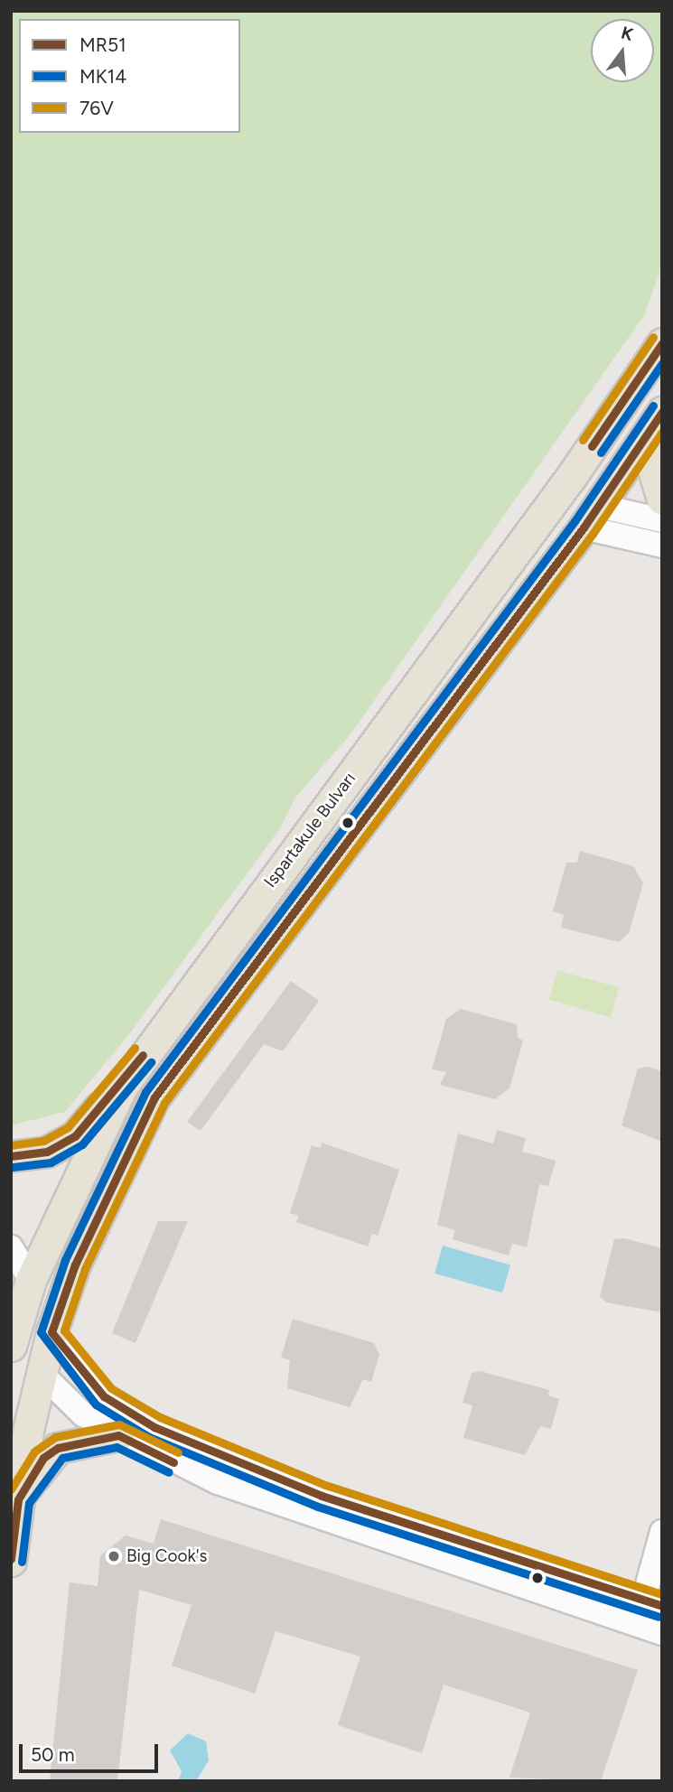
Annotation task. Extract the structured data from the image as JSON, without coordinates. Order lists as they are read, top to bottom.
{
  "streets": {
    "main road": ["Ispartakule Bulvarı"]
  },
  "places": ["Big Cook's"],
  "lines": ["transit line 76V", "transit line MR51", "transit line MK14"],
  "legend": ["MR51", "MK14", "76V"],
  "scale_bar": "50 m",
  "north": "top"
}
